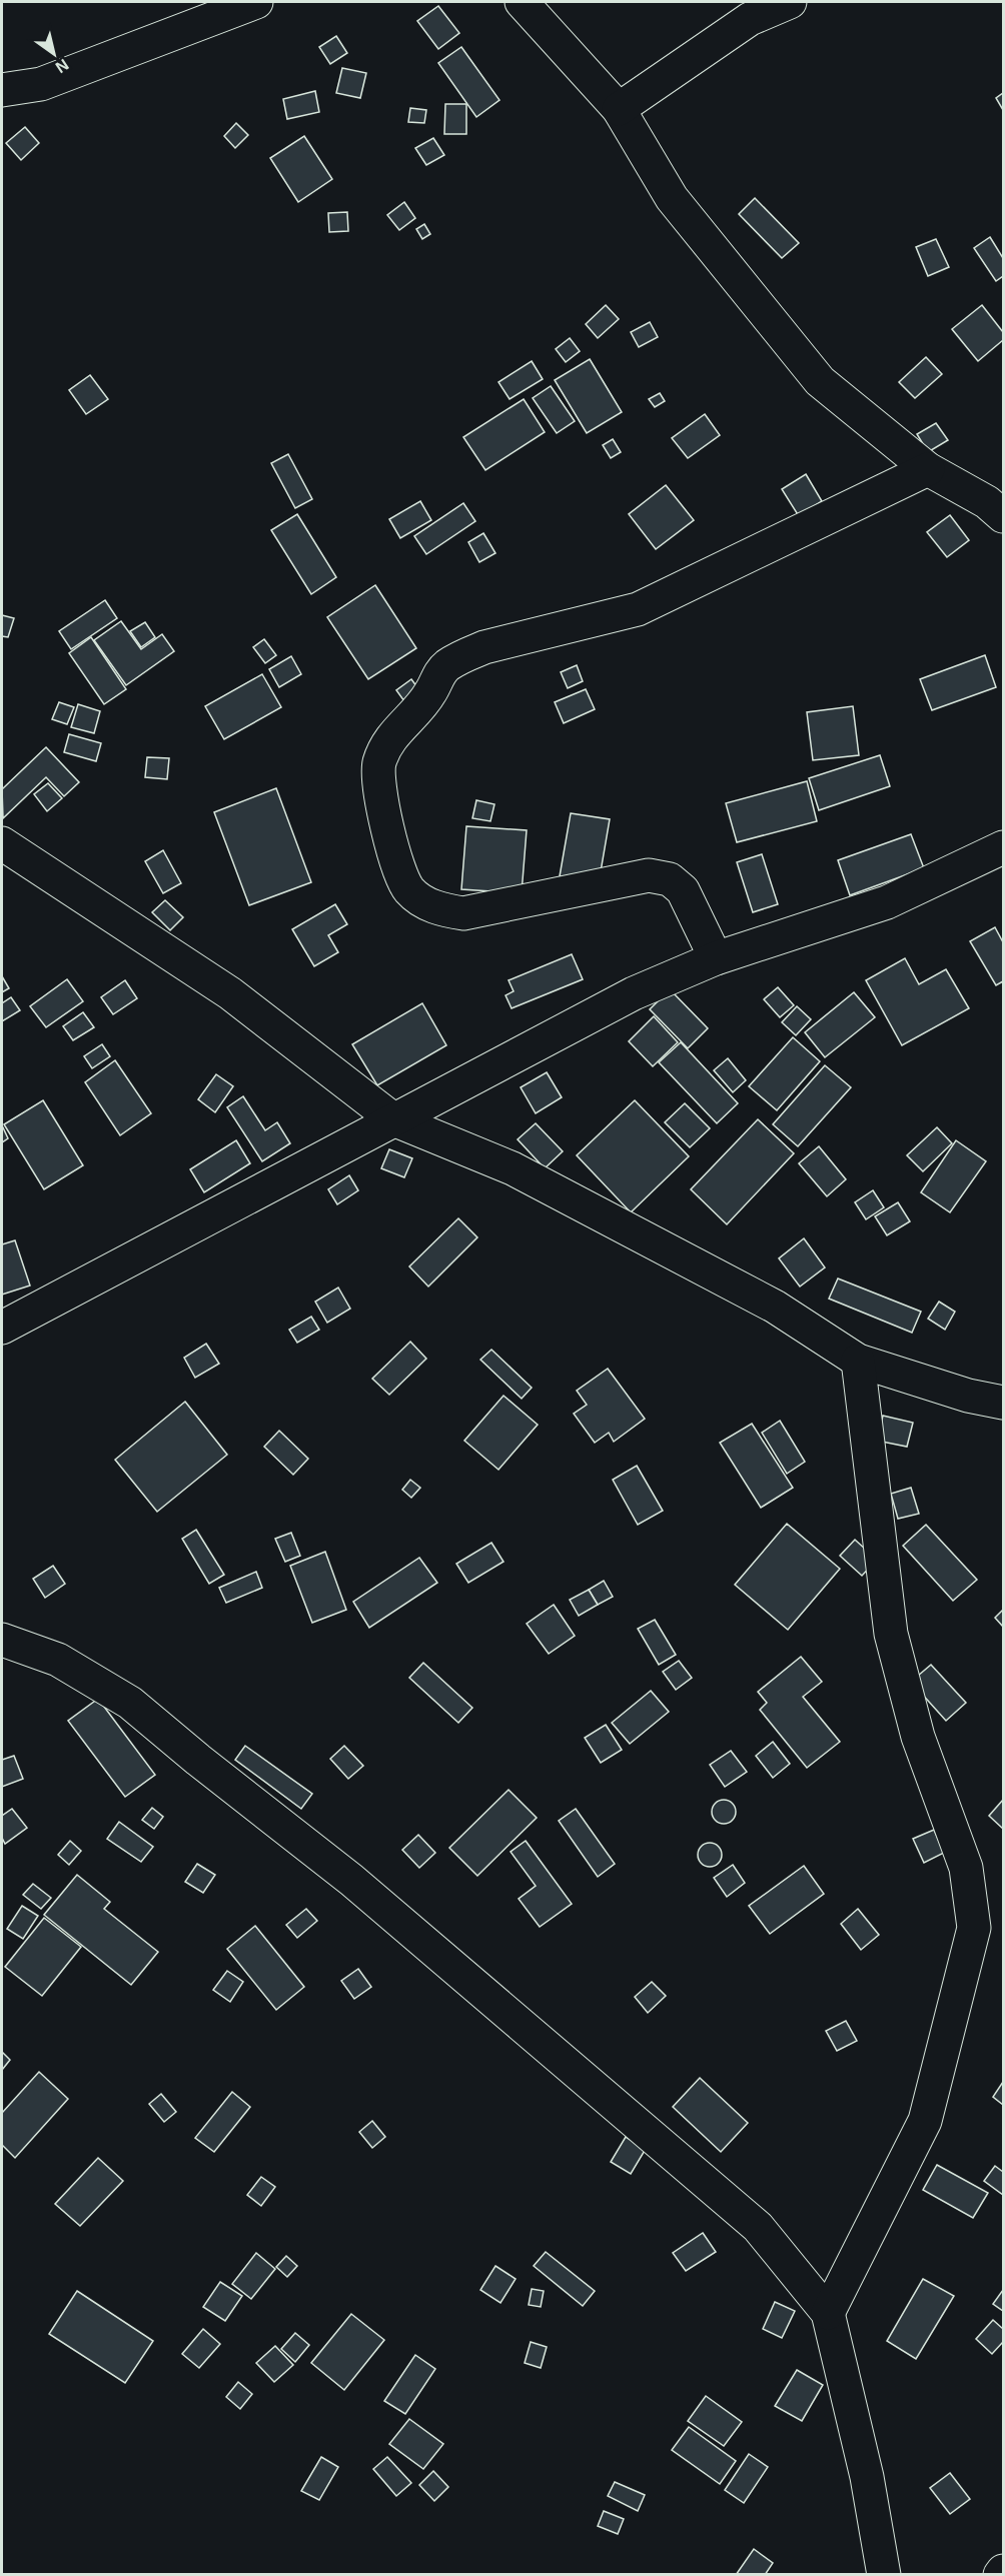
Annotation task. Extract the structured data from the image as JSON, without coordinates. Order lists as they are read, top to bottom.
{
  "north": "bottom right"
}
